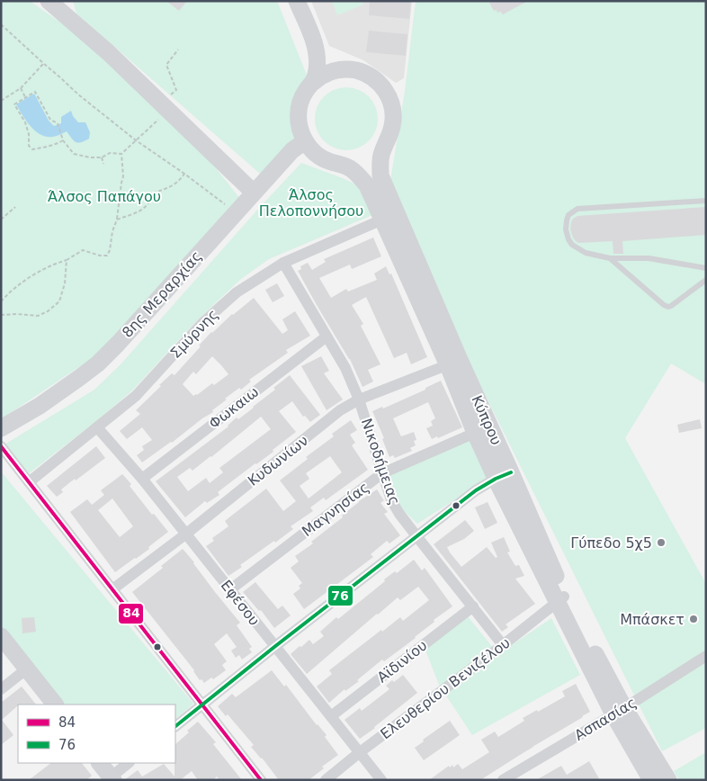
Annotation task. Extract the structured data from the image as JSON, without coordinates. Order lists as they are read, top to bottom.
{
  "streets": {
    "street": [
      "8ης Μεραρχίας",
      "Σμύρνης",
      "Φωκαιω",
      "Κύπρου",
      "Κυδωνίων",
      "Νικοδήμειας",
      "Μαγνησίας",
      "Εφέσου",
      "Αϊδινίου",
      "Ελευθερίου Βενιζέλου",
      "Ασπασίας"
    ]
  },
  "crossings": [
    ["8ης Μεραρχίας", "Κύπρου"],
    ["Σμύρνης", "Κύπρου"],
    ["Σμύρνης", "Νικοδήμειας"],
    ["Σμύρνης", "Εφέσου"],
    ["Φωκαιω", "Νικοδήμειας"],
    ["Φωκαιω", "Εφέσου"],
    ["Κύπρου", "Κυδωνίων"],
    ["Κύπρου", "Μαγνησίας"],
    ["Κύπρου", "Ελευθερίου Βενιζέλου"],
    ["Κύπρου", "Ασπασίας"],
    ["Κυδωνίων", "Νικοδήμειας"],
    ["Κυδωνίων", "Εφέσου"],
    ["Νικοδήμειας", "Μαγνησίας"],
    ["Νικοδήμειας", "Αϊδινίου"],
    ["Νικοδήμειας", "Ελευθερίου Βενιζέλου"],
    ["Μαγνησίας", "Εφέσου"],
    ["Εφέσου", "Αϊδινίου"],
    ["Εφέσου", "Ελευθερίου Βενιζέλου"]
  ],
  "parks": ["Άλσος Πελοποννήσου", "Άλσος Παπάγου"],
  "places": ["Γύπεδο 5χ5", "Μπάσκετ"],
  "lines": ["transit line 84", "transit line 76"],
  "legend": ["84", "76"]
}
